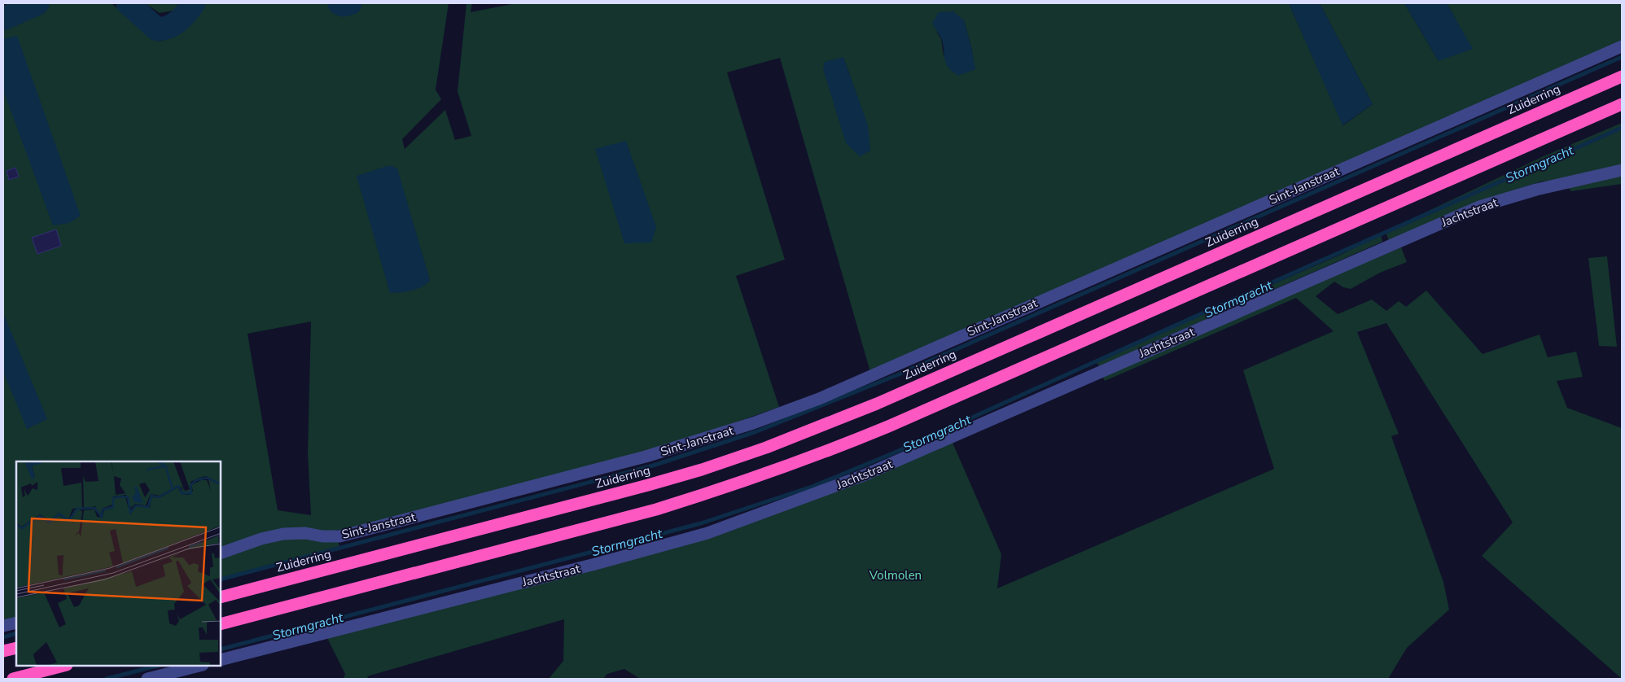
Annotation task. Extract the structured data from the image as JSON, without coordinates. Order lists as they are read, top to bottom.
{
  "streets": {
    "highway": ["Zuiderring"],
    "street": ["Sint-Janstraat", "Jachtstraat"]
  },
  "water": ["Stormgracht"],
  "parks": ["Volmolen"]
}
